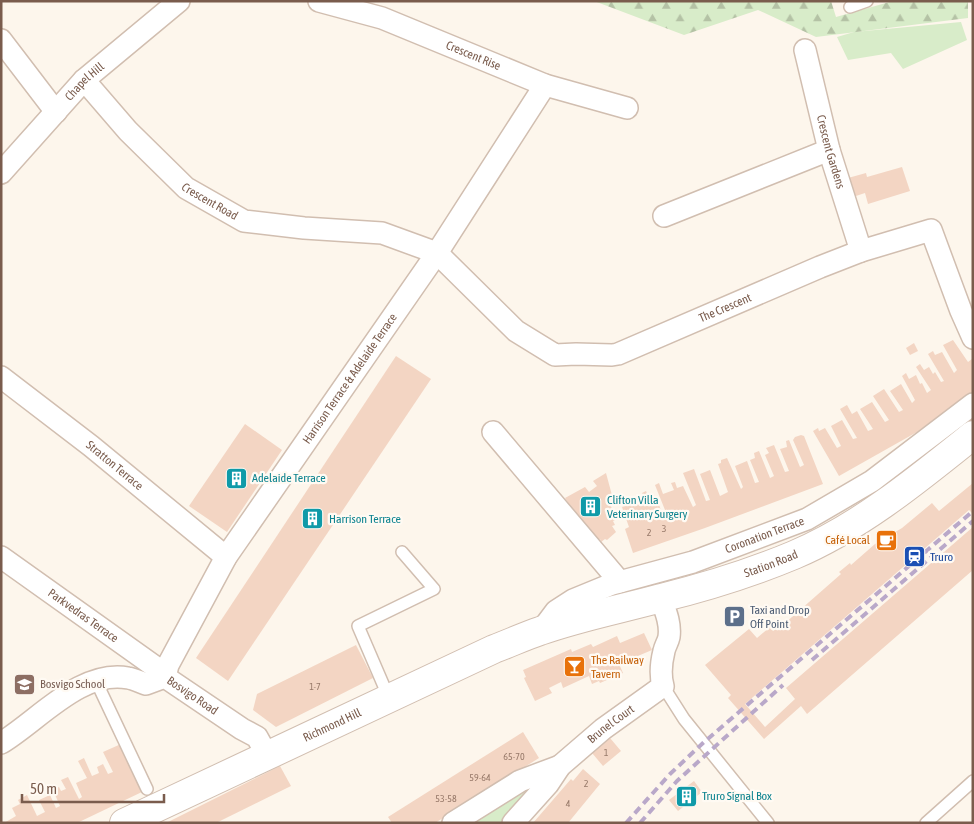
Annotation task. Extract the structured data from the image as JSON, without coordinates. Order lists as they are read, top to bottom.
{
  "streets": {
    "street": [
      "Crescent Rise",
      "Chapel Hill",
      "Crescent Gardens",
      "Crescent Road",
      "The Crescent",
      "Harrison Terrace & Adelaide Terrace",
      "Stratton Terrace",
      "Coronation Terrace",
      "Station Road",
      "Parkvedras Terrace",
      "Bosvigo Road",
      "Richmond Hill",
      "Brunel Court"
    ]
  },
  "crossings": [
    ["Crescent Rise", "Harrison Terrace & Adelaide Terrace"],
    ["Chapel Hill", "Crescent Road"],
    ["Crescent Gardens", "The Crescent"],
    ["Crescent Road", "The Crescent"],
    ["Crescent Road", "Harrison Terrace & Adelaide Terrace"],
    ["The Crescent", "Harrison Terrace & Adelaide Terrace"],
    ["Harrison Terrace & Adelaide Terrace", "Stratton Terrace"],
    ["Harrison Terrace & Adelaide Terrace", "Parkvedras Terrace"],
    ["Harrison Terrace & Adelaide Terrace", "Bosvigo Road"],
    ["Coronation Terrace", "Station Road"],
    ["Coronation Terrace", "Richmond Hill"],
    ["Station Road", "Richmond Hill"],
    ["Parkvedras Terrace", "Bosvigo Road"],
    ["Bosvigo Road", "Richmond Hill"]
  ],
  "places": {
    "building": [
      "Adelaide Terrace",
      "Clifton Villa Veterinary Surgery",
      "Harrison Terrace",
      "Truro Signal Box"
    ],
    "cafe": ["Café Local"],
    "station": ["Truro"],
    "parking": ["Taxi and Drop Off Point"],
    "bar": ["The Railway Tavern"],
    "school or university": ["Bosvigo School"]
  },
  "house_numbers": [
    "3",
    "2",
    "1-7",
    "1",
    "65-70",
    "59-64",
    "2",
    "53-58",
    "4"
  ],
  "scale_bar": "50 m"
}
